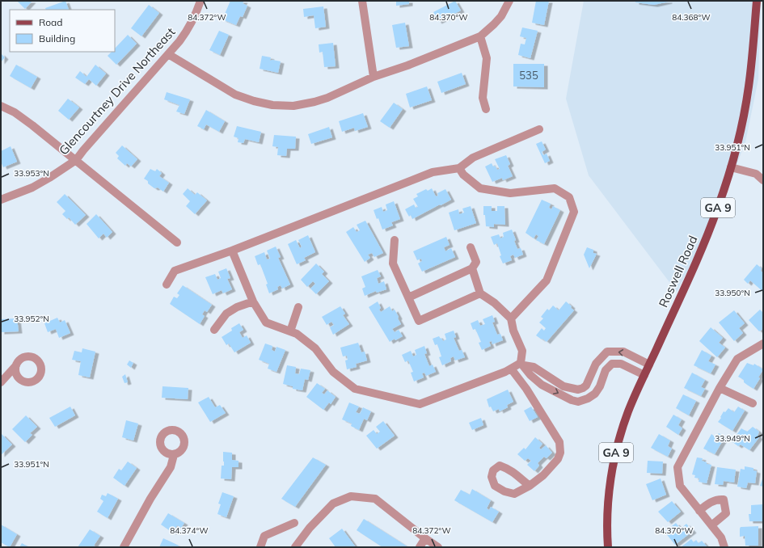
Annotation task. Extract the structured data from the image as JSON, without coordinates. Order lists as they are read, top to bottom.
{
  "streets": {
    "main road": ["GA 9", "Roswell Road"],
    "street": ["Glencourtney Drive Northeast"]
  },
  "house_numbers": ["535"],
  "legend": ["Road", "Building"],
  "coordinates": [
    "84.372°W",
    "84.368°W",
    "84.370°W",
    "33.951°N",
    "33.953°N",
    "33.950°N",
    "33.952°N",
    "33.949°N",
    "84.374°W"
  ]
}
